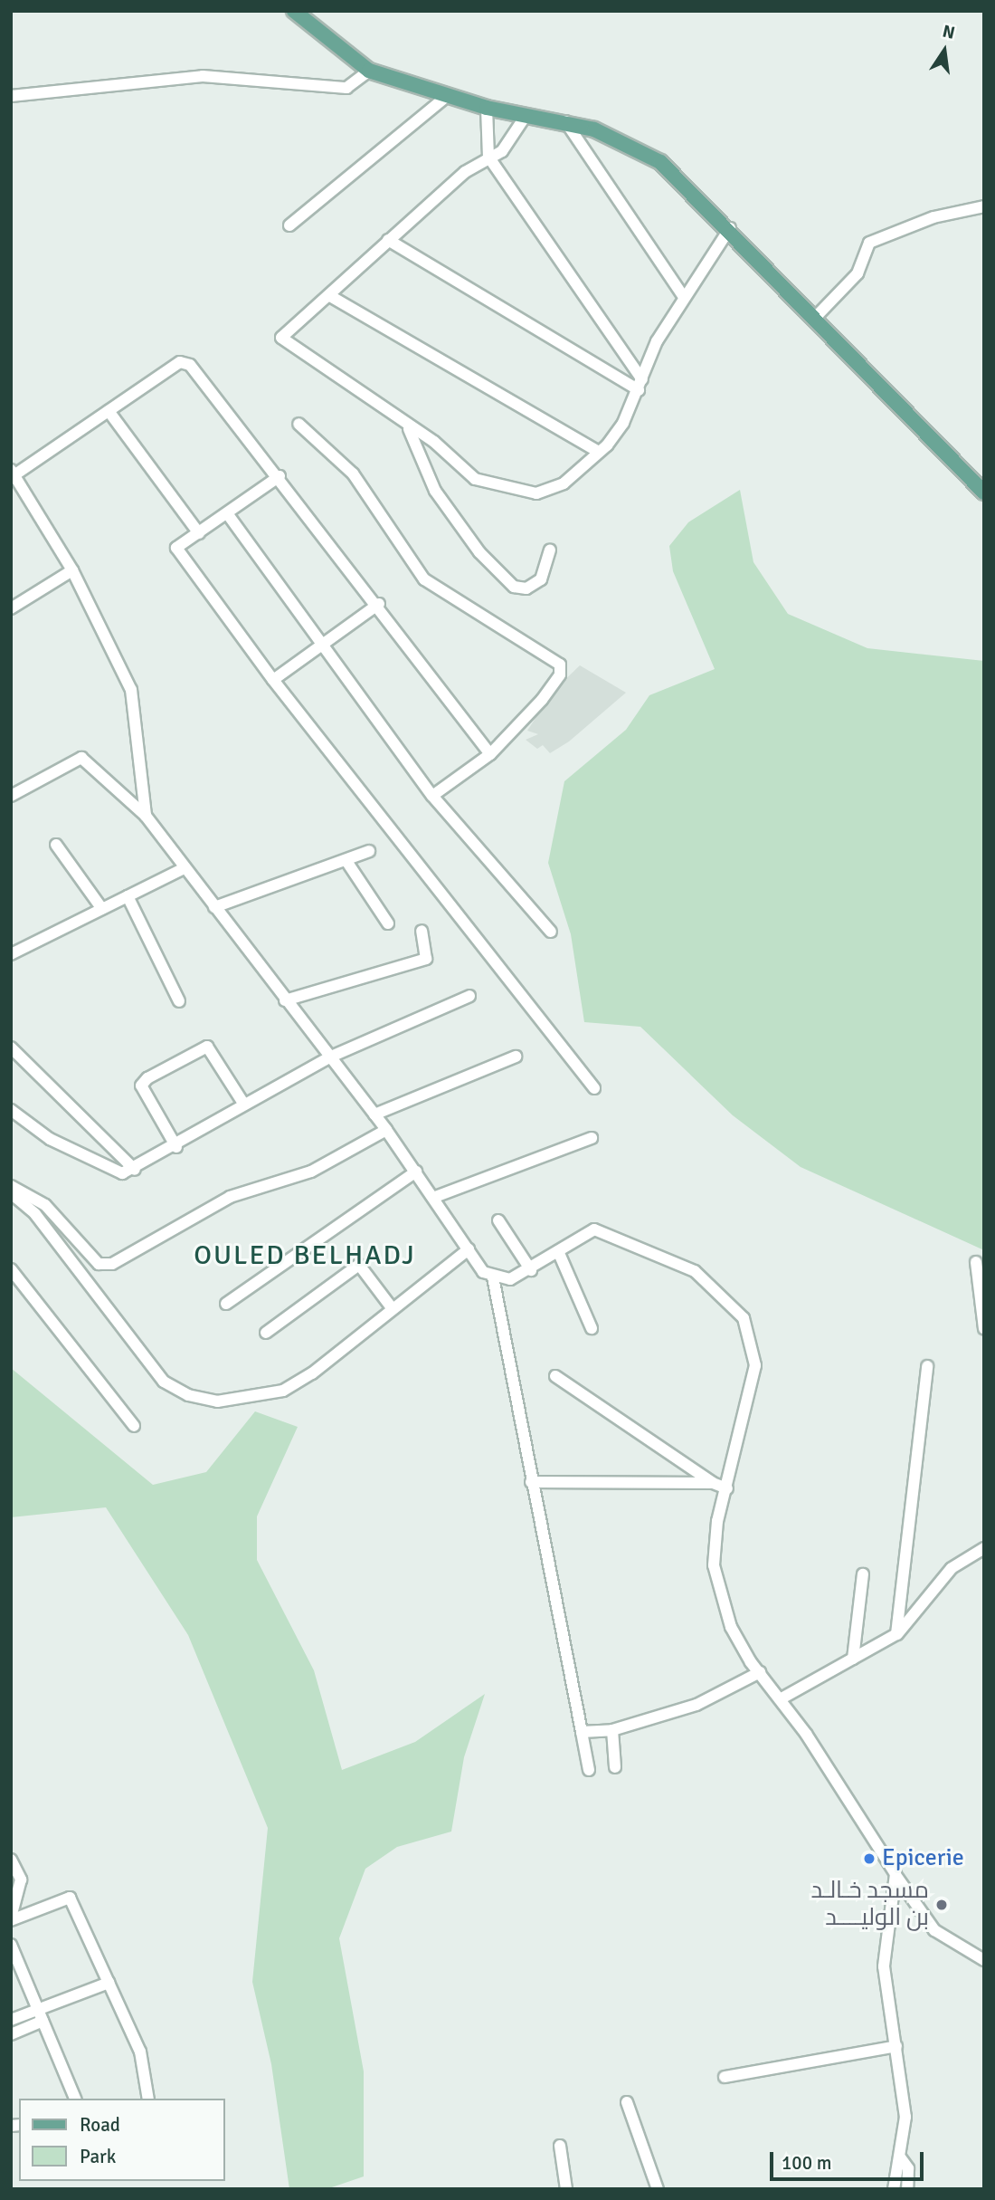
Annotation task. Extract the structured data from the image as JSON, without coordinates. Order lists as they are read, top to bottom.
{
  "districts": ["OULED BELHADJ"],
  "places": ["Epicerie", "مسجد خـالـد بن الوليــــد"],
  "legend": ["Road", "Park"],
  "scale_bar": "100 m",
  "north": "top"
}
